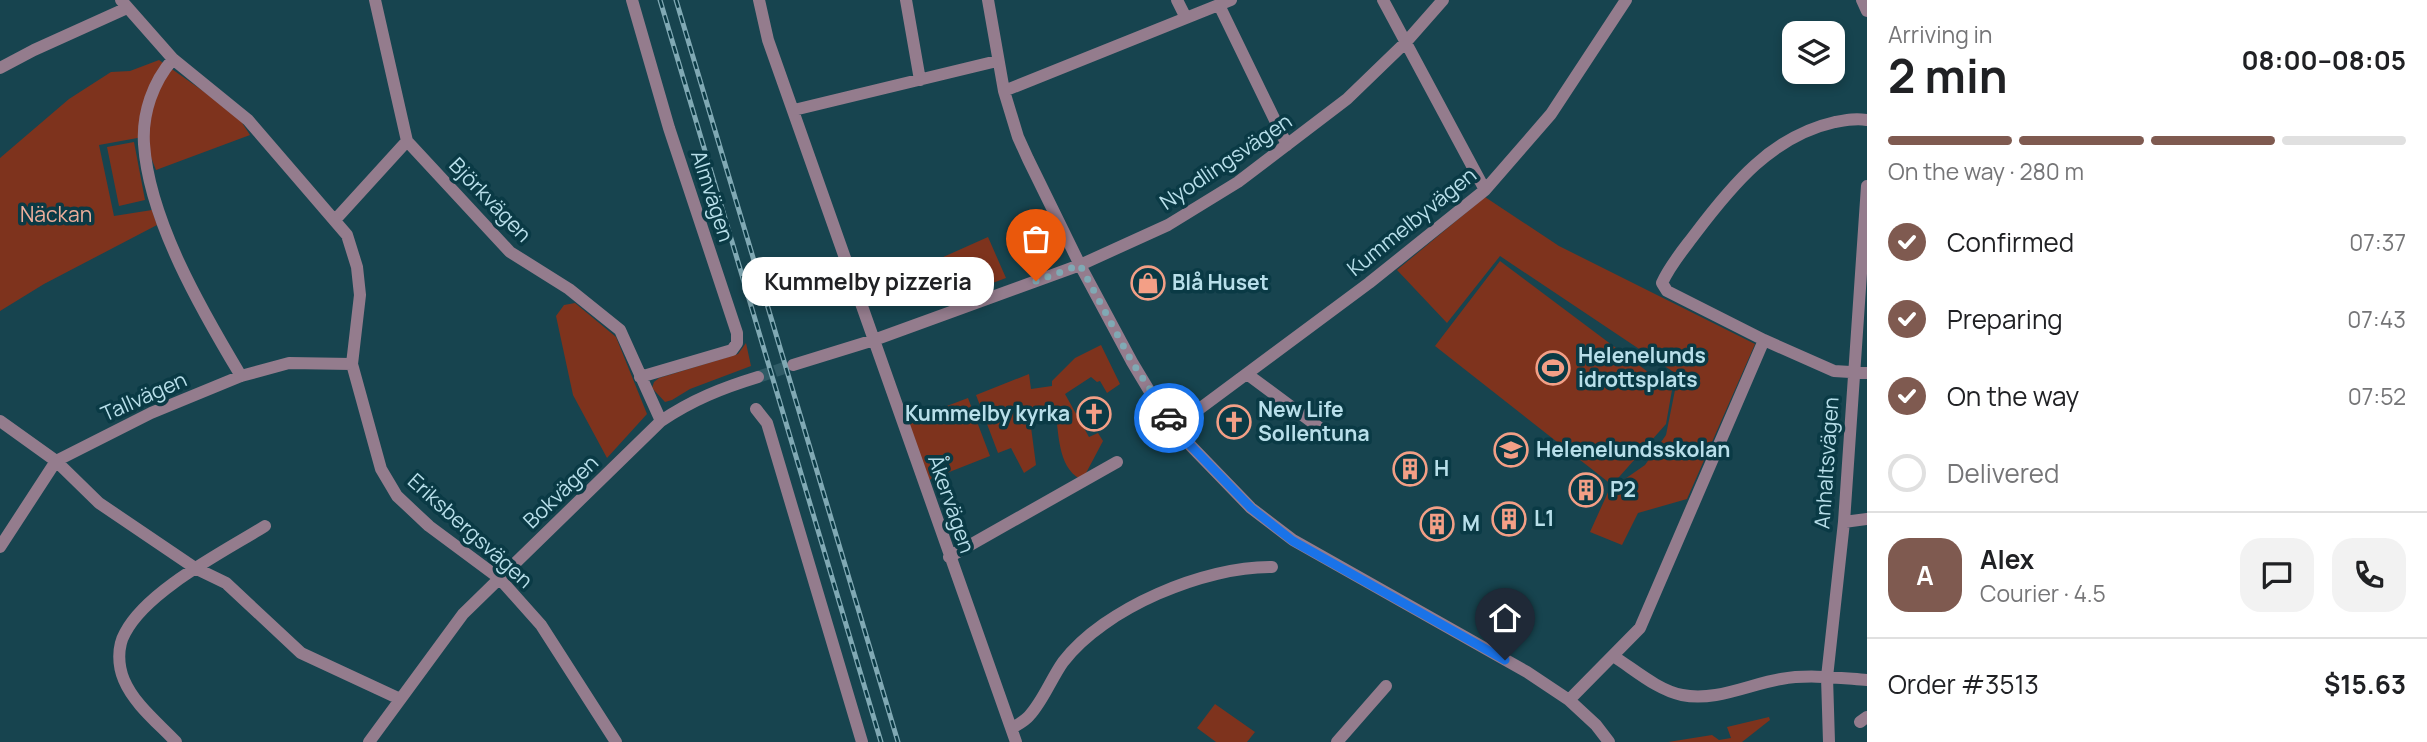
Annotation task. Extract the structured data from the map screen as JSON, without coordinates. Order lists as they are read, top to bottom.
{
  "streets": {
    "street": [
      "Nyodlingsvägen",
      "Almvägen",
      "Björkvägen",
      "Kummelbyvägen",
      "Tallvägen",
      "Anhaltsvägen",
      "Bokvägen",
      "Åkervägen",
      "Eriksbergsvägen"
    ]
  },
  "crossings": [
    ["Nyodlingsvägen", "Åkervägen"],
    ["Almvägen", "Björkvägen"],
    ["Björkvägen", "Bokvägen"],
    ["Tallvägen", "Eriksbergsvägen"],
    ["Bokvägen", "Eriksbergsvägen"]
  ],
  "parks": ["Näckan"],
  "places": {
    "other": ["Kummelby pizzeria"],
    "shop": ["Blå Huset"],
    "sports": ["Helenelunds idrottsplats"],
    "church": ["Kummelby kyrka", "New Life Sollentuna"],
    "school or university": ["Helenelundsskolan"],
    "building": [
      "H",
      "P2",
      "L1",
      "M"
    ]
  },
  "page": {
    "heading": ["2 min", "Arriving in", "08:00–08:05"],
    "panel": [
      "Alex",
      "Courier · 4.5",
      "Order #3513",
      "$15.63"
    ],
    "bar": "On the way · 280 m",
    "list": [
      ["Confirmed", "07:37"],
      ["Preparing", "07:43"],
      ["On the way", "07:52"],
      "Delivered"
    ],
    "bubble": "Kummelby pizzeria",
    "round": "A"
  }
}
